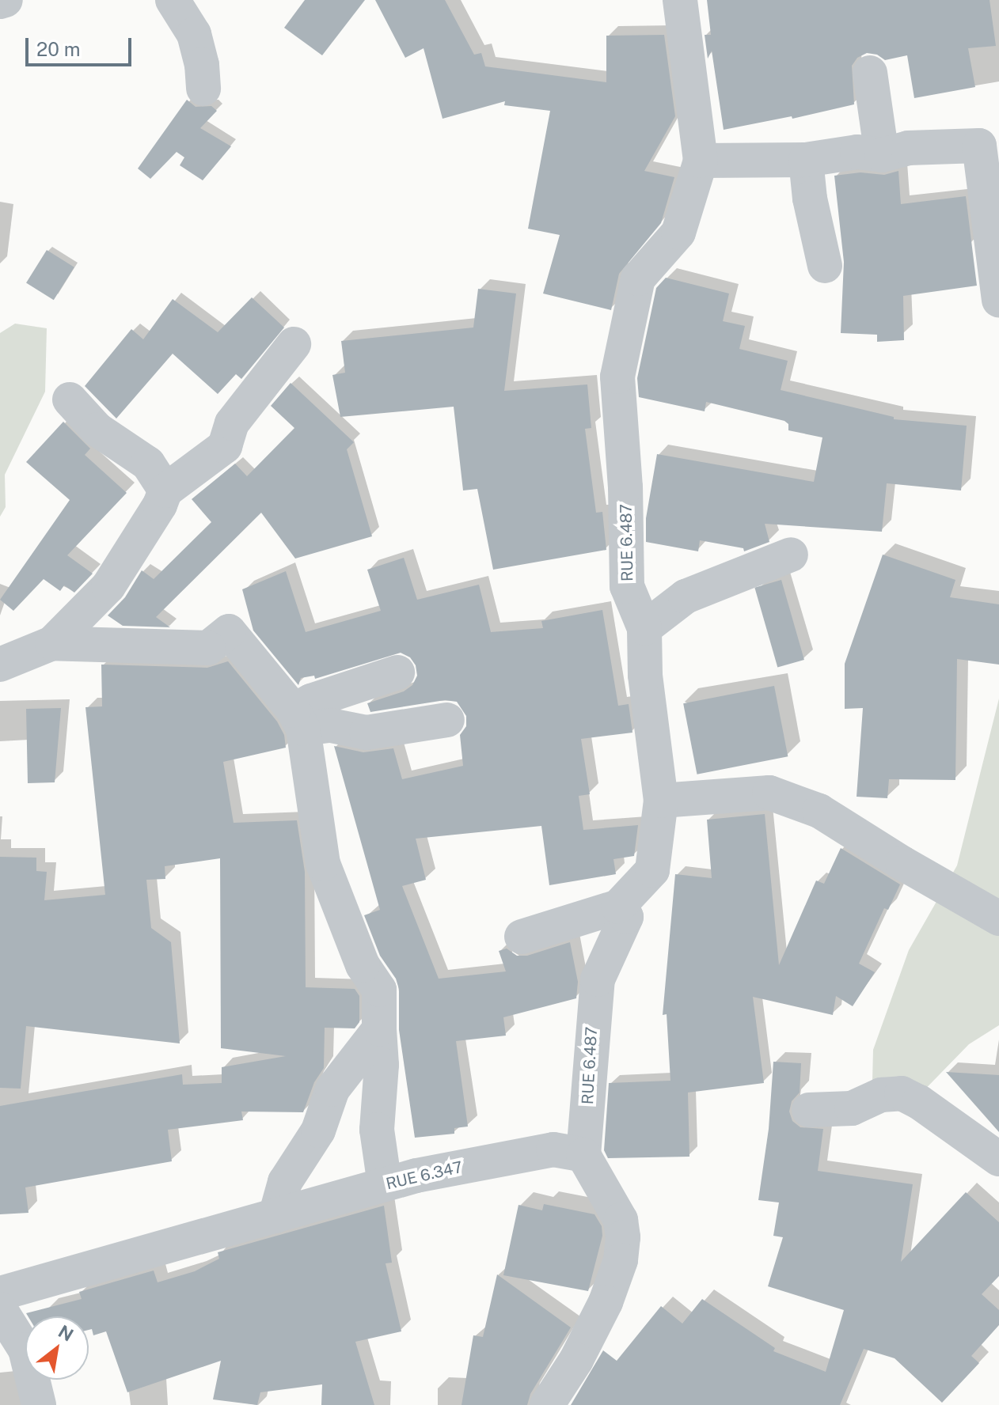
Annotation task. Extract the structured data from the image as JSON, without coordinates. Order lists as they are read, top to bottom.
{
  "streets": {
    "street": ["RUE 6.487", "RUE 6.347"]
  },
  "crossings": [
    ["RUE 6.487", "RUE 6.347"]
  ],
  "scale_bar": "20 m",
  "north": "top right"
}
